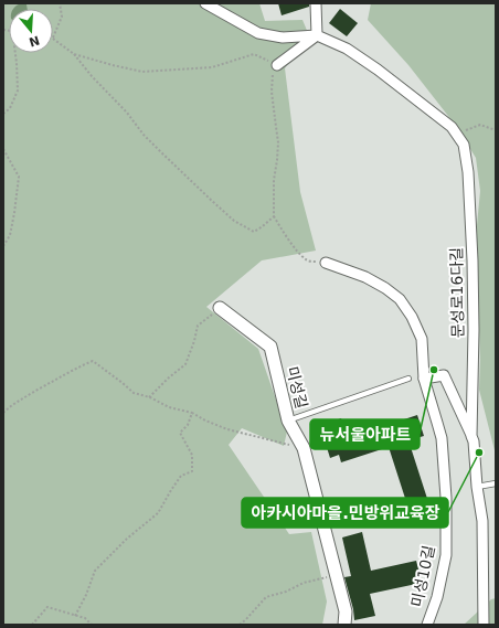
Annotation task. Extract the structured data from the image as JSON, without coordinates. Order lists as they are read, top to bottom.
{
  "streets": {
    "street": ["문성로16다길", "미성길", "미성10길"]
  },
  "places": ["뉴서울아파트", "아카시아마을.민방위교육장"],
  "north": "bottom"
}
